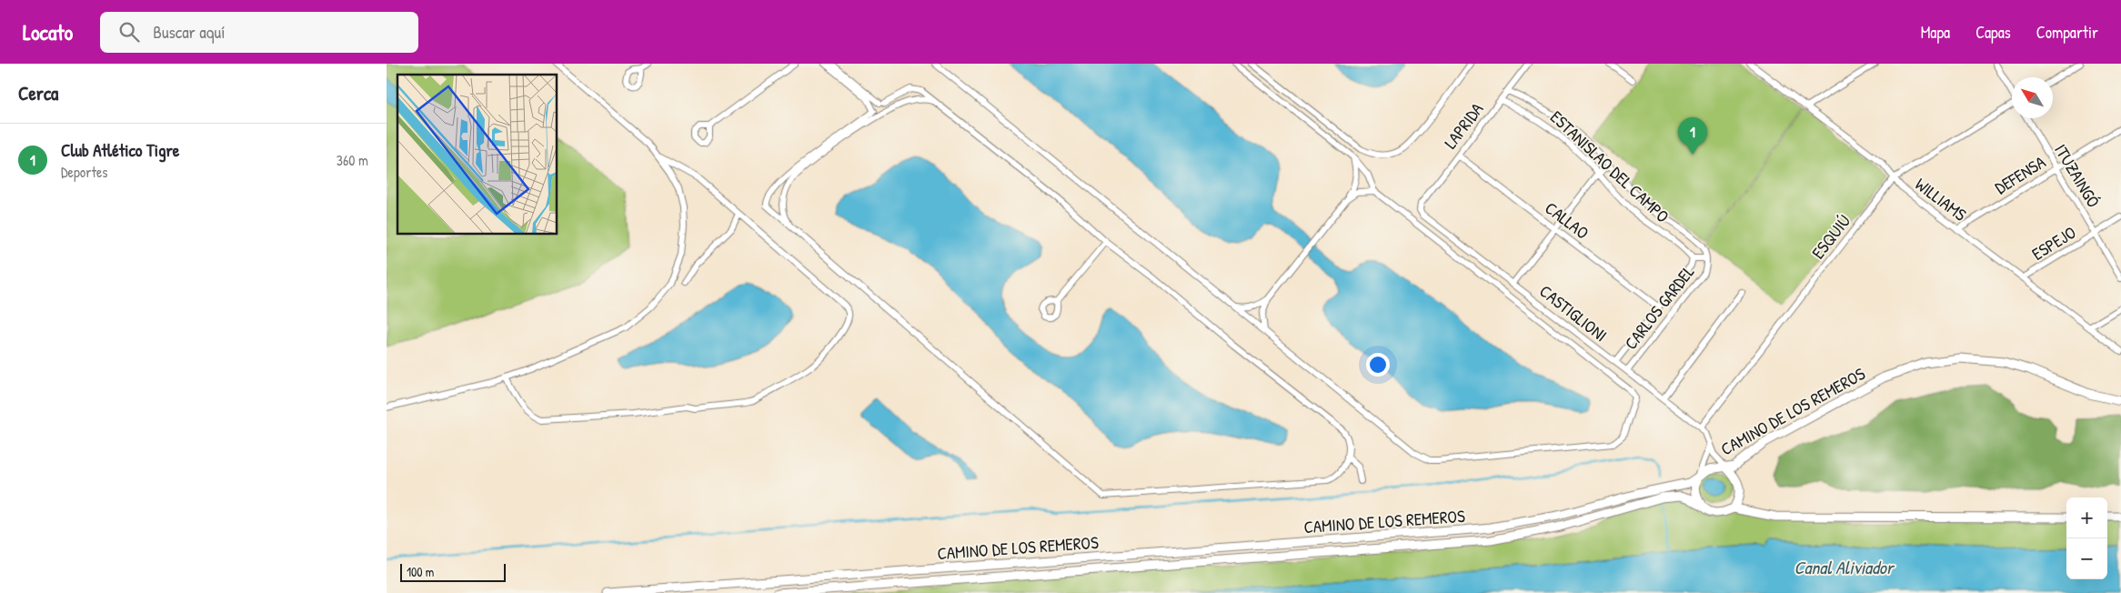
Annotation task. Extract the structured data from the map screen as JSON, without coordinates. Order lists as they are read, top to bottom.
{
  "streets": {
    "main road": ["CAMINO DE LOS REMEROS"],
    "street": [
      "LAPRIDA",
      "ESTANISLAO DEL CAMPO",
      "DEFENSA",
      "ITUZAINGÓ",
      "WILLIAMS",
      "CALLAO",
      "ESQUIÚ",
      "ESPEJO",
      "CARLOS GARDEL",
      "CASTIGLIONI"
    ]
  },
  "crossings": [
    ["LAPRIDA", "ESTANISLAO DEL CAMPO"],
    ["LAPRIDA", "CALLAO"],
    ["LAPRIDA", "CASTIGLIONI"],
    ["ESTANISLAO DEL CAMPO", "CARLOS GARDEL"],
    ["DEFENSA", "ITUZAINGÓ"],
    ["DEFENSA", "WILLIAMS"],
    ["ITUZAINGÓ", "ESPEJO"],
    ["WILLIAMS", "ESQUIÚ"],
    ["WILLIAMS", "ESPEJO"],
    ["CALLAO", "CARLOS GARDEL"],
    ["ESQUIÚ", "CASTIGLIONI"],
    ["CARLOS GARDEL", "CASTIGLIONI"],
    ["CASTIGLIONI", "CAMINO DE LOS REMEROS"]
  ],
  "water": ["Canal Aliviador"],
  "scale_bar": "100 m",
  "north": "top left",
  "page": {
    "header": "Locato",
    "search": "Buscar aquí",
    "nav": ["Mapa", "Capas", "Compartir"],
    "heading": "Cerca",
    "pins": "1",
    "list": [
      {
        "mark": "1",
        "name": "Club Atlético Tigre",
        "note": "Deportes",
        "value": "360 m"
      }
    ],
    "map_buttons": ["+", "−"],
    "scale": "100 m"
  }
}
